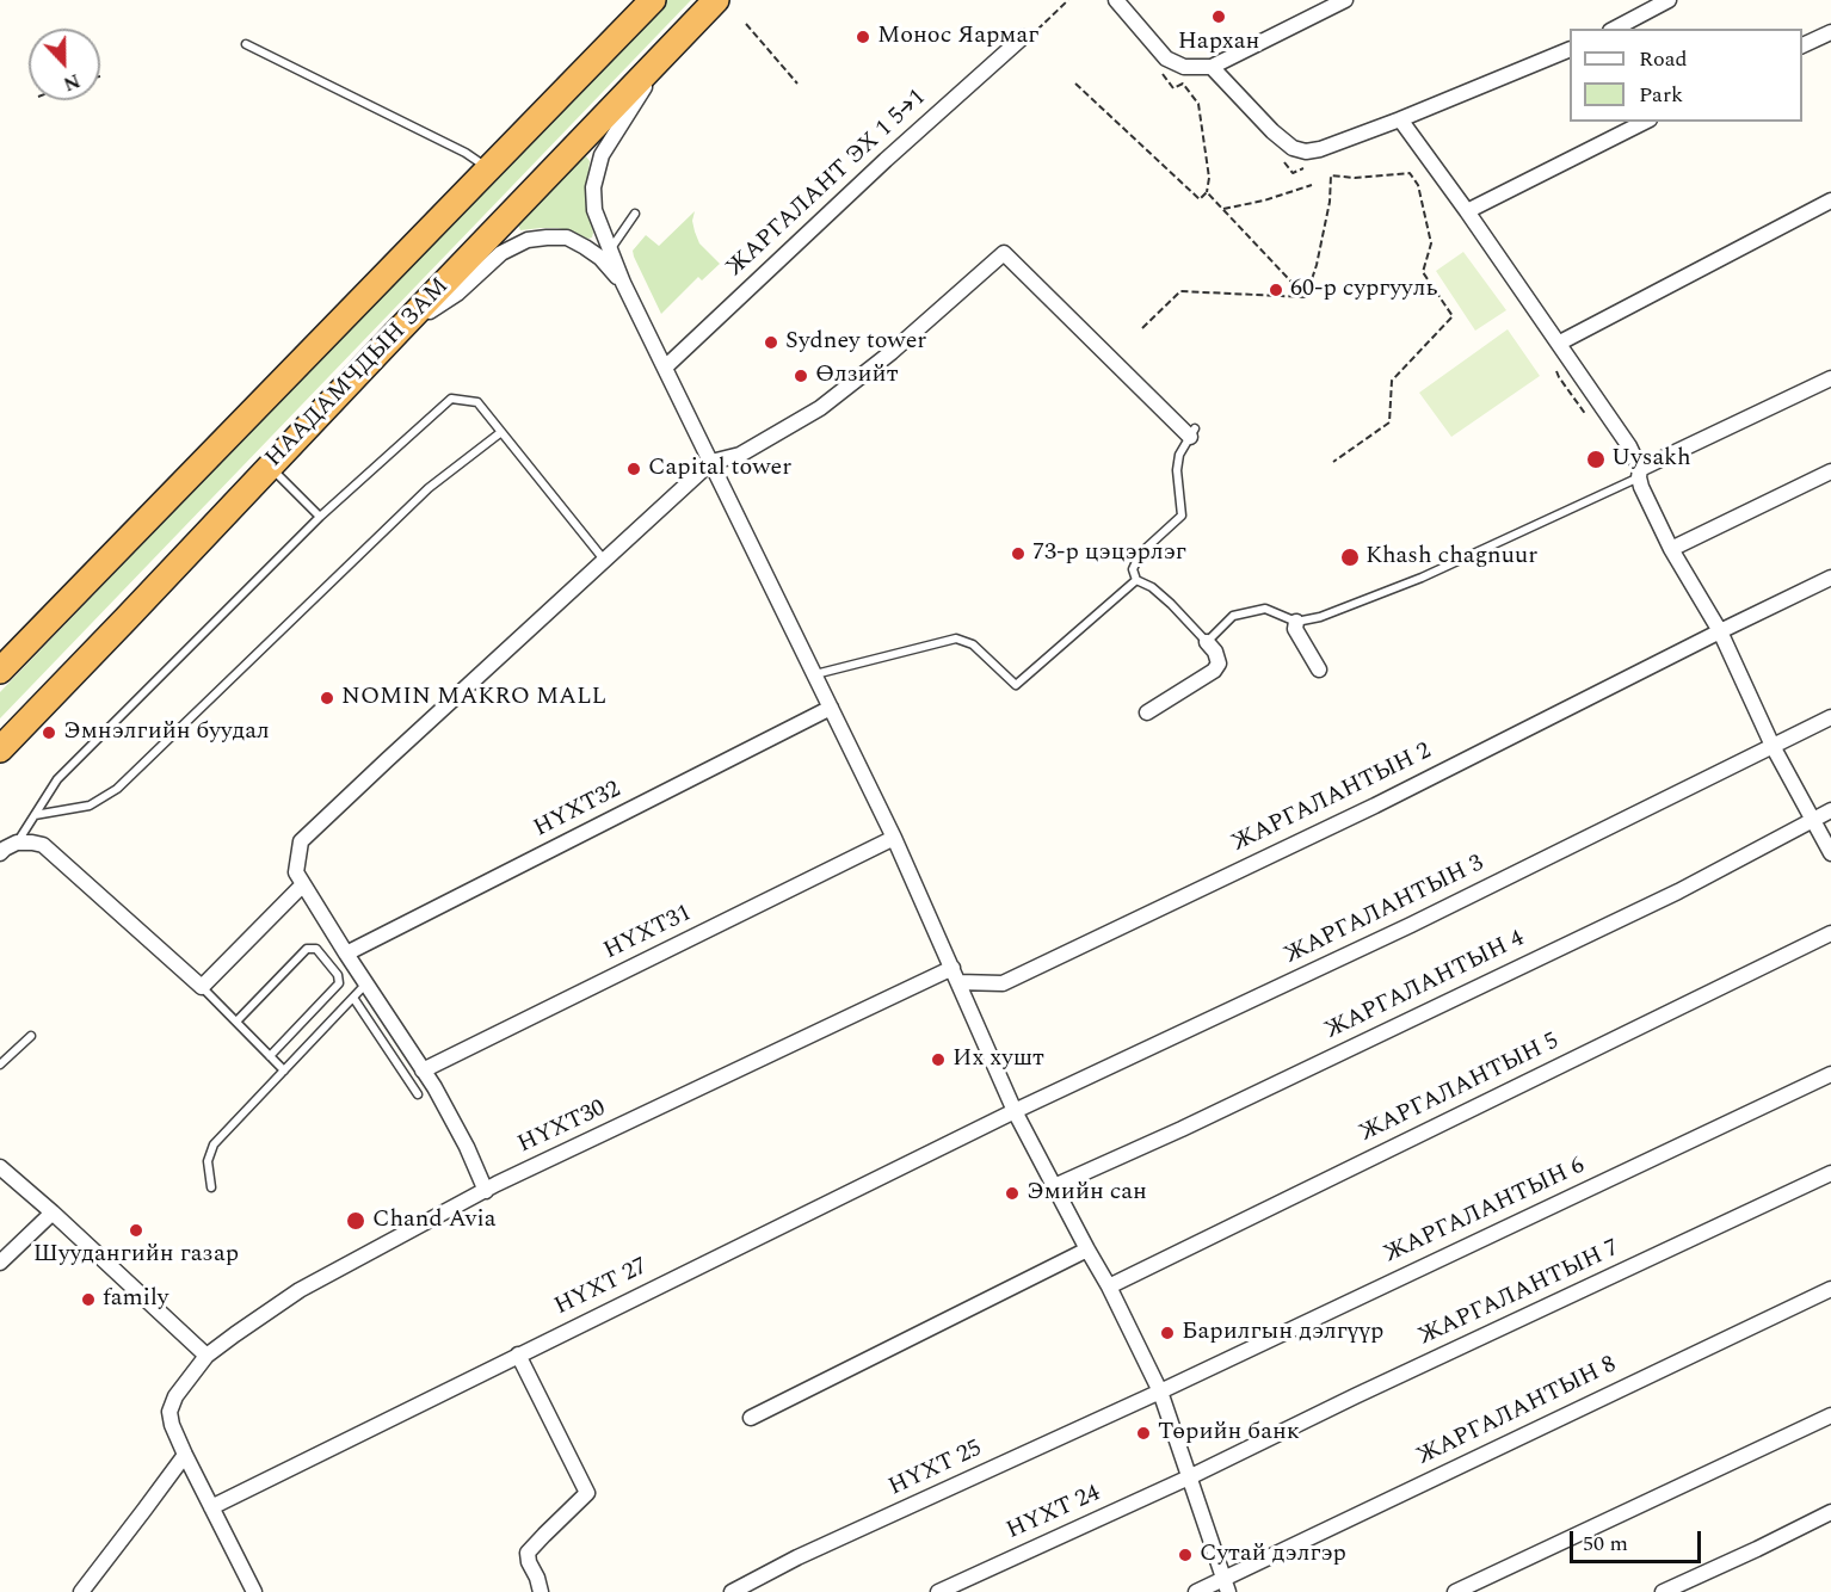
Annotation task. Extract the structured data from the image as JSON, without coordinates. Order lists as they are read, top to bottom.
{
  "streets": {
    "highway": ["НААДАМЧДЫН ЗАМ"],
    "street": [
      "ЖАРГАЛАНТ ЭХ 1 5→1",
      "ЖАРГАЛАНТЫН 2",
      "НҮХТ32",
      "ЖАРГАЛАНТЫН 3",
      "НҮХТ31",
      "ЖАРГАЛАНТЫН 4",
      "ЖАРГАЛАНТЫН 5",
      "НҮХТ30",
      "ЖАРГАЛАНТЫН 6",
      "НҮХТ 27",
      "ЖАРГАЛАНТЫН 7",
      "ЖАРГАЛАНТЫН 8",
      "НҮХТ 25",
      "НҮХТ 24"
    ]
  },
  "crossings": [
    ["ЖАРГАЛАНТЫН 3", "НҮХТ 27"],
    ["ЖАРГАЛАНТЫН 6", "НҮХТ 25"],
    ["ЖАРГАЛАНТЫН 7", "НҮХТ 24"]
  ],
  "places": [
    "Нархан",
    "Монос Яармаг",
    "60-р сургууль",
    "Sydney tower",
    "Өлзийт",
    "Uysakh",
    "Capital tower",
    "73-р цэцэрлэг",
    "Khash chagnuur",
    "NOMIN MAKRO MALL",
    "Эмнэлгийн буудал",
    "Их хушт",
    "Эмийн сан",
    "Chand Avia",
    "Шуудангийн газар",
    "family",
    "Барилгын дэлгүүр",
    "Төрийн банк",
    "Сутай дэлгэр"
  ],
  "legend": ["Road", "Park"],
  "scale_bar": "50 m",
  "north": "bottom"
}
